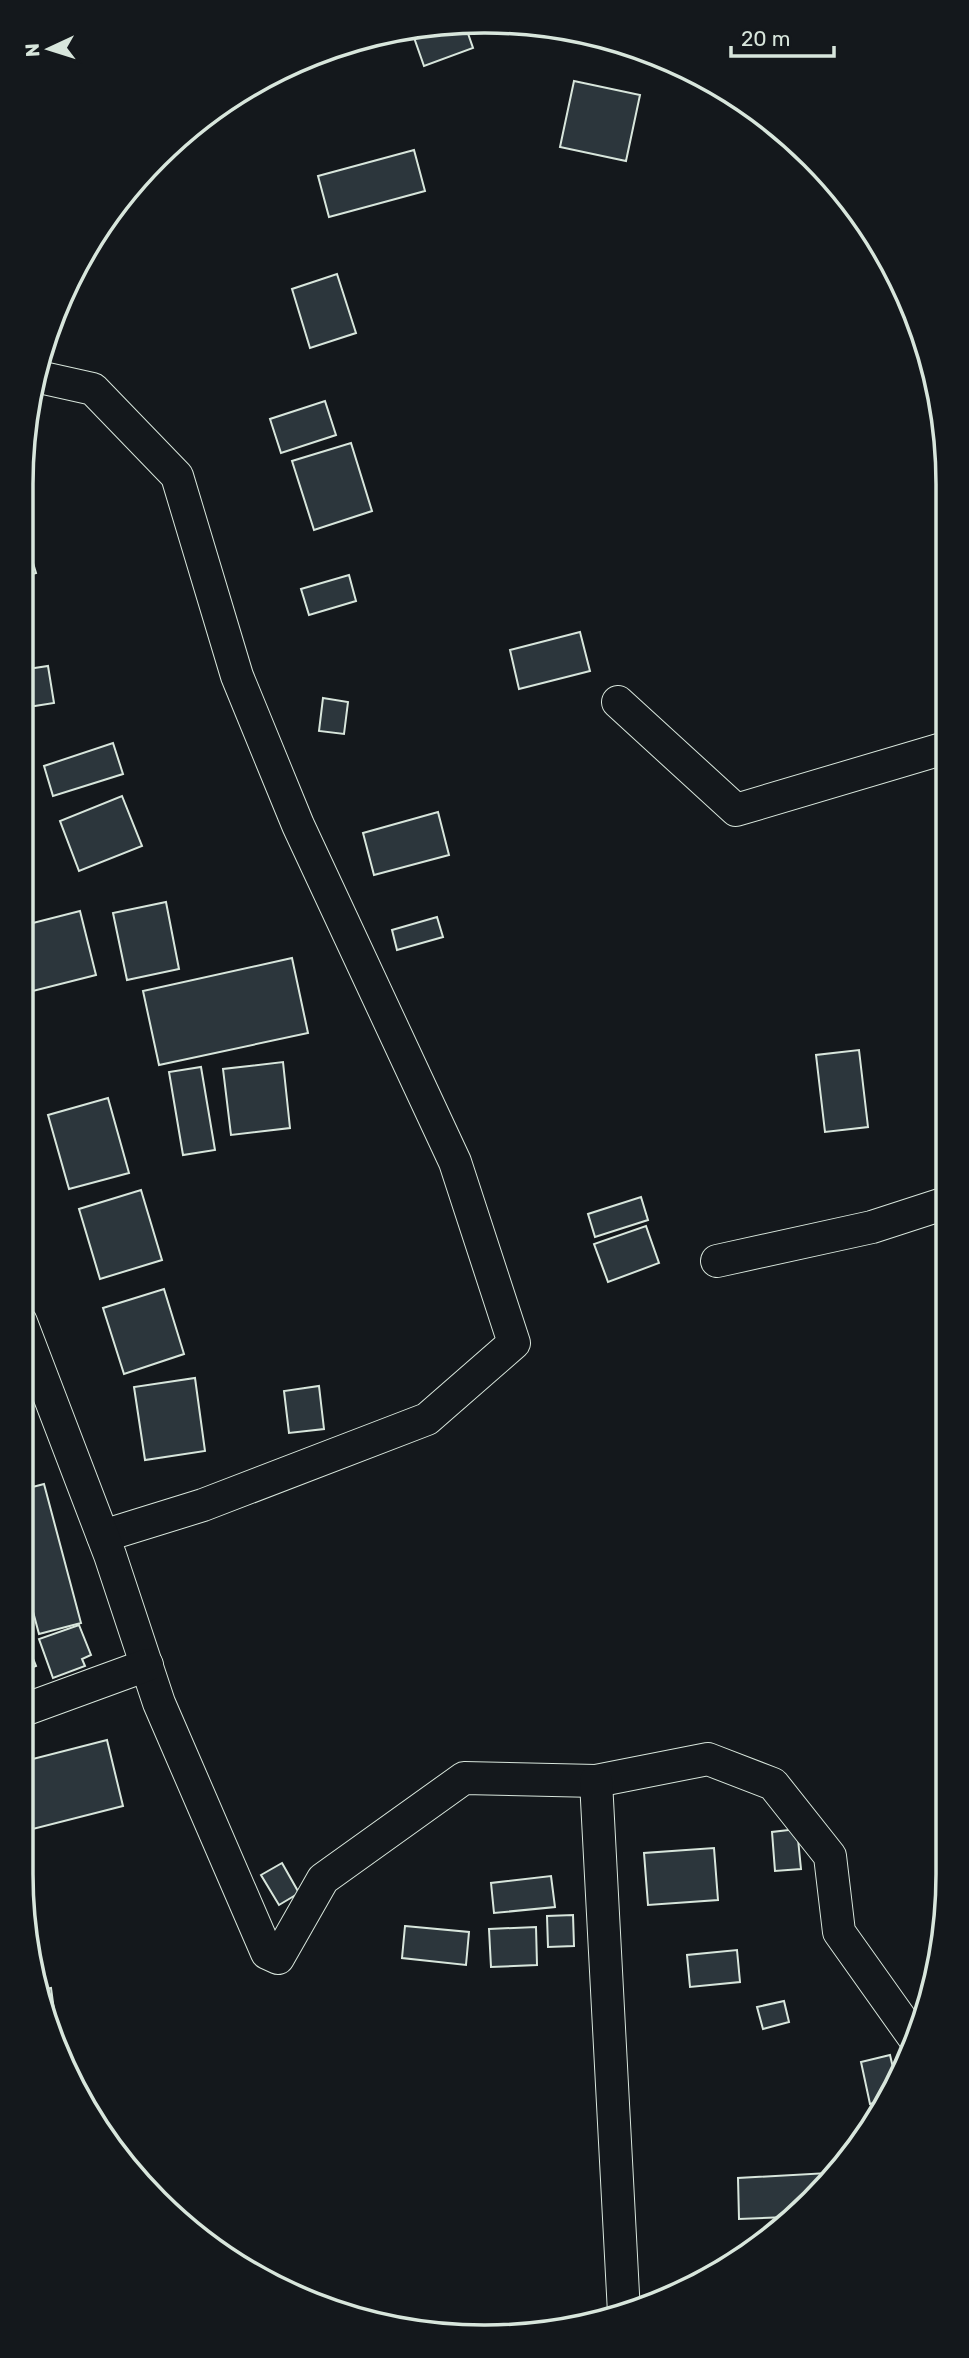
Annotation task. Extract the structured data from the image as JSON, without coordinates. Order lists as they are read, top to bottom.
{
  "scale_bar": "20 m",
  "north": "left"
}
